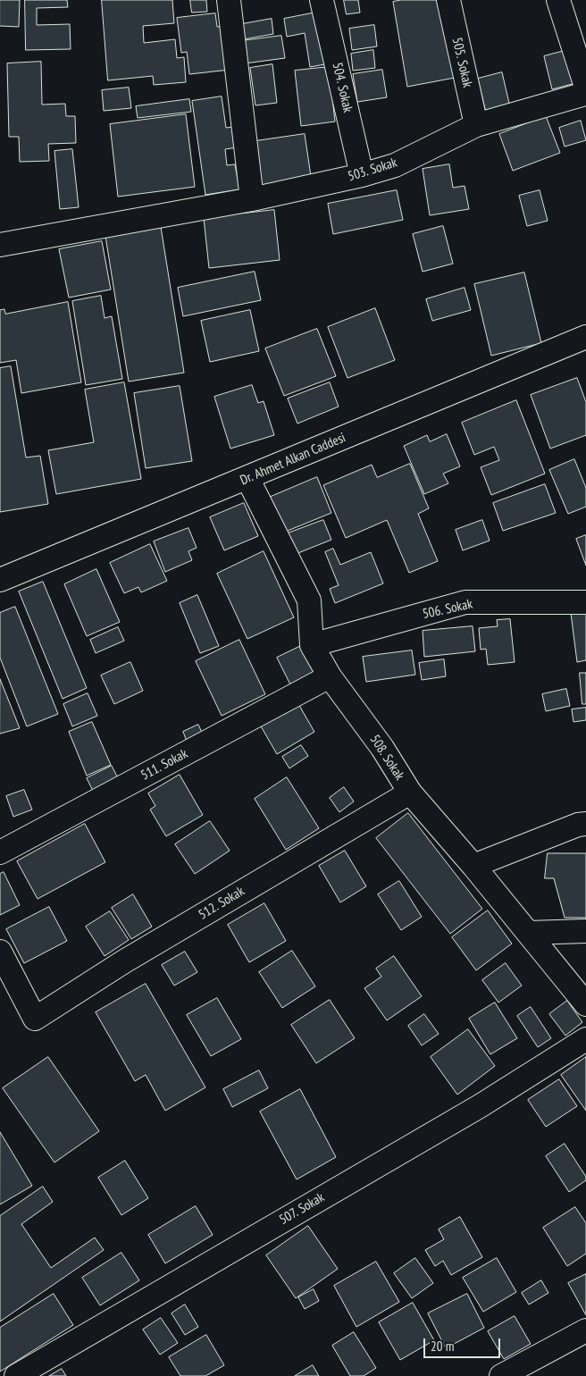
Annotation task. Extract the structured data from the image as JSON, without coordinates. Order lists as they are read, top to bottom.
{
  "streets": {
    "street": [
      "505. Sokak",
      "504. Sokak",
      "503. Sokak",
      "Dr. Ahmet Alkan Caddesi",
      "506. Sokak",
      "508. Sokak",
      "511. Sokak",
      "512. Sokak",
      "507. Sokak"
    ]
  },
  "crossings": [
    ["505. Sokak", "503. Sokak"],
    ["504. Sokak", "503. Sokak"],
    ["Dr. Ahmet Alkan Caddesi", "508. Sokak"],
    ["506. Sokak", "508. Sokak"],
    ["508. Sokak", "511. Sokak"],
    ["508. Sokak", "512. Sokak"]
  ],
  "scale_bar": "20 m"
}
